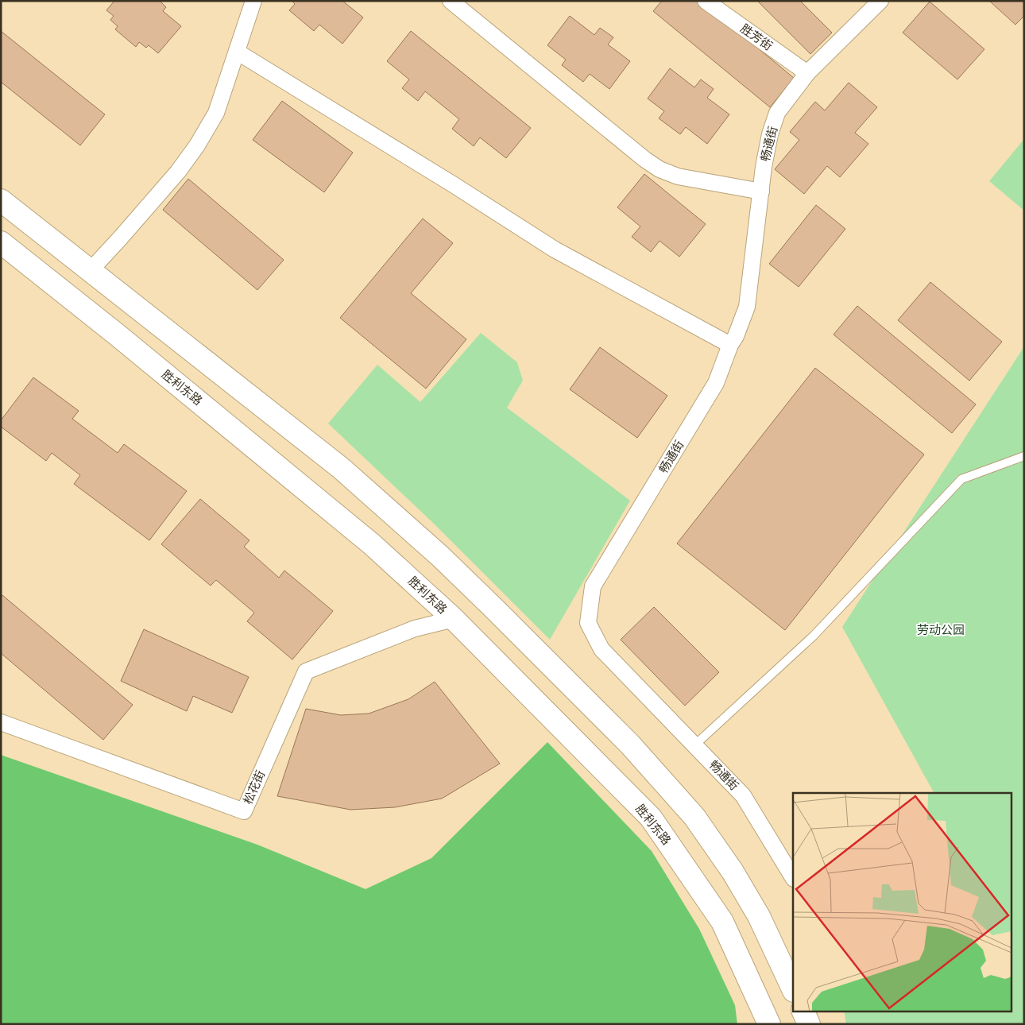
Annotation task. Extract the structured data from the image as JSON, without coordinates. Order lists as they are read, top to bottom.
{
  "streets": {
    "main road": ["胜利东路"],
    "street": ["胜芳街", "畅通街", "松花街"]
  },
  "crossings": [
    ["胜芳街", "畅通街"],
    ["胜利东路", "松花街"]
  ],
  "parks": ["劳动公园"]
}
